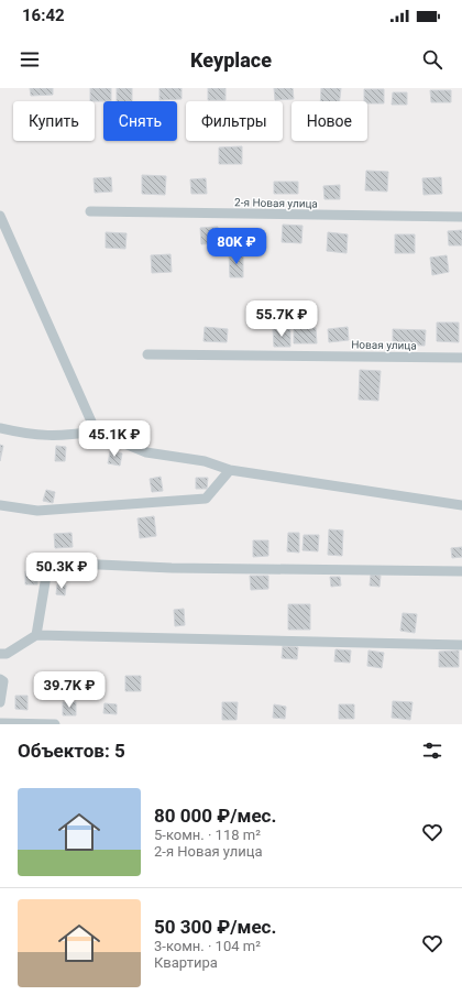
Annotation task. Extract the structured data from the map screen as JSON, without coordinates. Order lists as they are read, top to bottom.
{
  "streets": {
    "street": ["2-я Новая улица", "Новая улица"]
  },
  "page": {
    "status": "16:42",
    "header": "Keyplace",
    "chip": [
      "Купить",
      "Снять",
      "Фильтры",
      "Новое"
    ],
    "price": [
      "80K ₽",
      "55.7K ₽",
      "45.1K ₽",
      "50.3K ₽",
      "39.7K ₽"
    ],
    "heading": "Объектов: 5",
    "list": [
      {
        "name": "80 000 ₽/мес.",
        "note": "5-комн. · 118 m² · 2-я Новая улица"
      },
      {
        "name": "50 300 ₽/мес.",
        "note": "3-комн. · 104 m² · Квартира"
      }
    ]
  }
}
